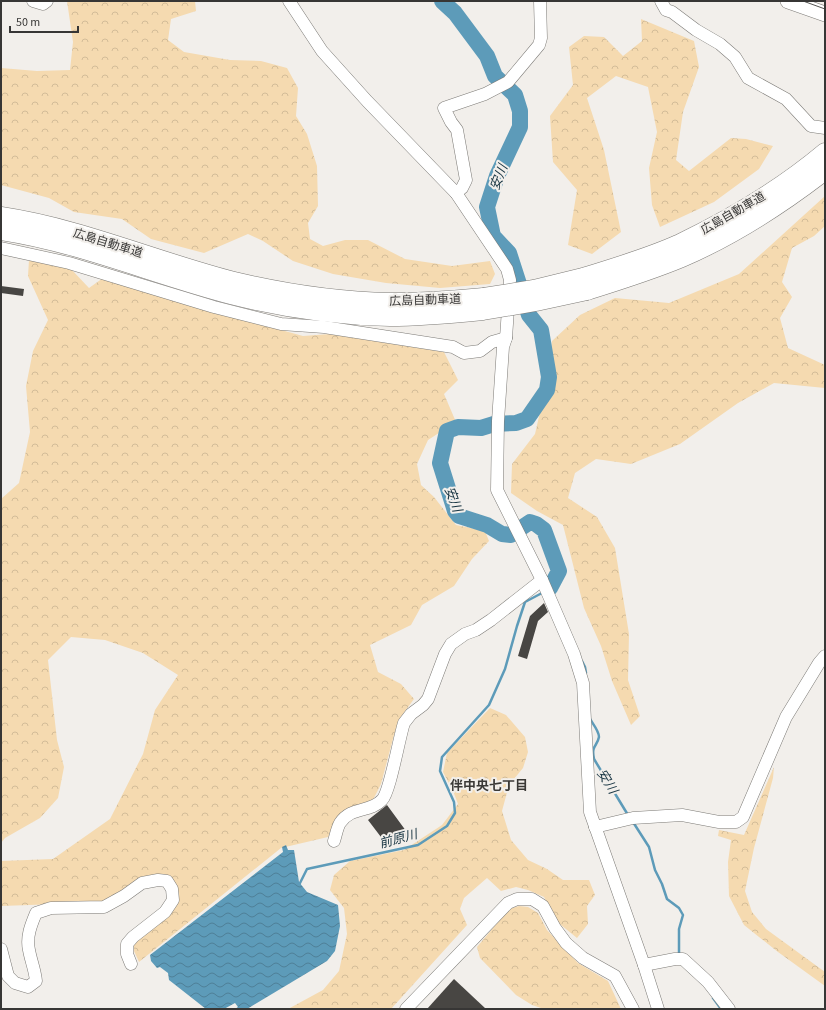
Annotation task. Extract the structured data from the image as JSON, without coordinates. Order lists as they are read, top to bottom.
{
  "streets": {
    "highway": ["広島自動車道"]
  },
  "districts": ["伴中央七丁目"],
  "water": ["安川", "前原川"],
  "scale_bar": "50 m"
}
